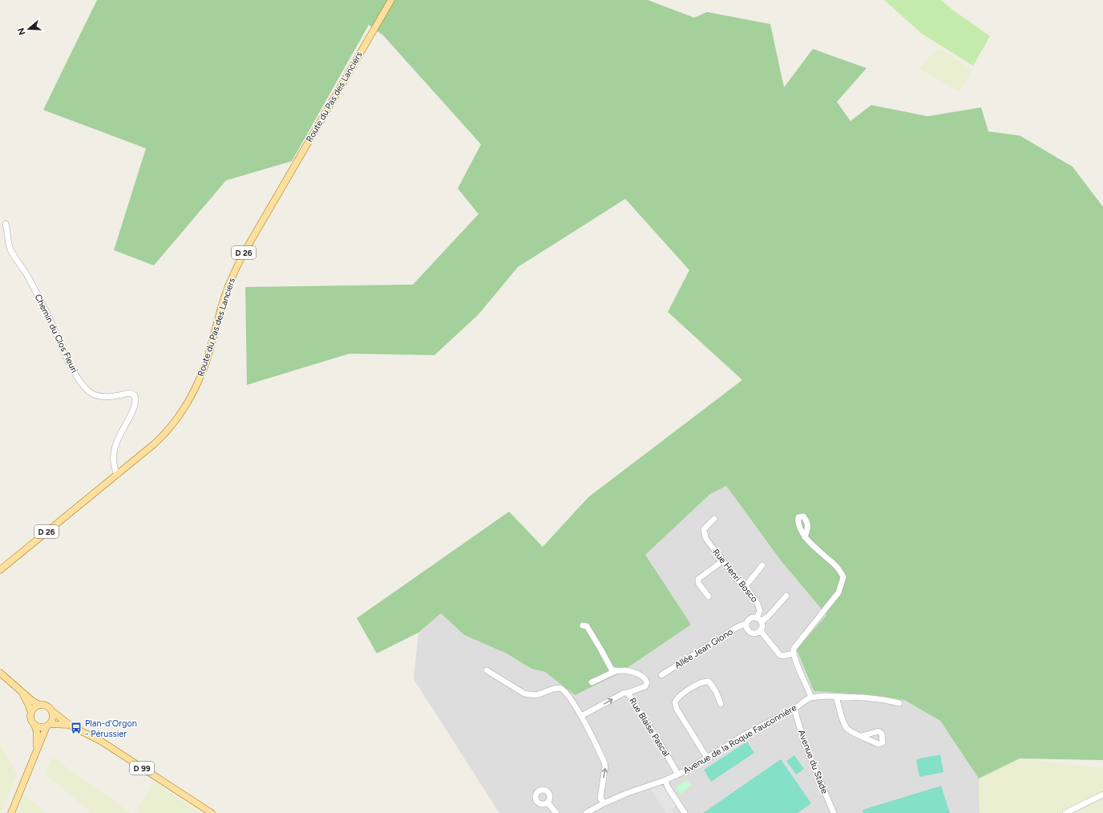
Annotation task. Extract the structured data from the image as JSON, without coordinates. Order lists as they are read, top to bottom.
{
  "streets": {
    "main road": ["Route du Pas des Lanciers", "D 26", "D 99"],
    "street": [
      "Chemin du Clos Fleuri",
      "Rue Henri Bosco",
      "Allée Jean Giono",
      "Rue Blaise Pascal",
      "Avenue de la Roque Fauconnière",
      "Avenue du Stade"
    ]
  },
  "crossings": [
    ["Route du Pas des Lanciers", "Chemin du Clos Fleuri"],
    ["Rue Henri Bosco", "Allée Jean Giono"],
    ["Rue Blaise Pascal", "Avenue de la Roque Fauconnière"],
    ["Avenue de la Roque Fauconnière", "Avenue du Stade"]
  ],
  "places": {
    "bus stop": ["Plan-d'Orgon - Pérussier"]
  },
  "north": "left"
}
